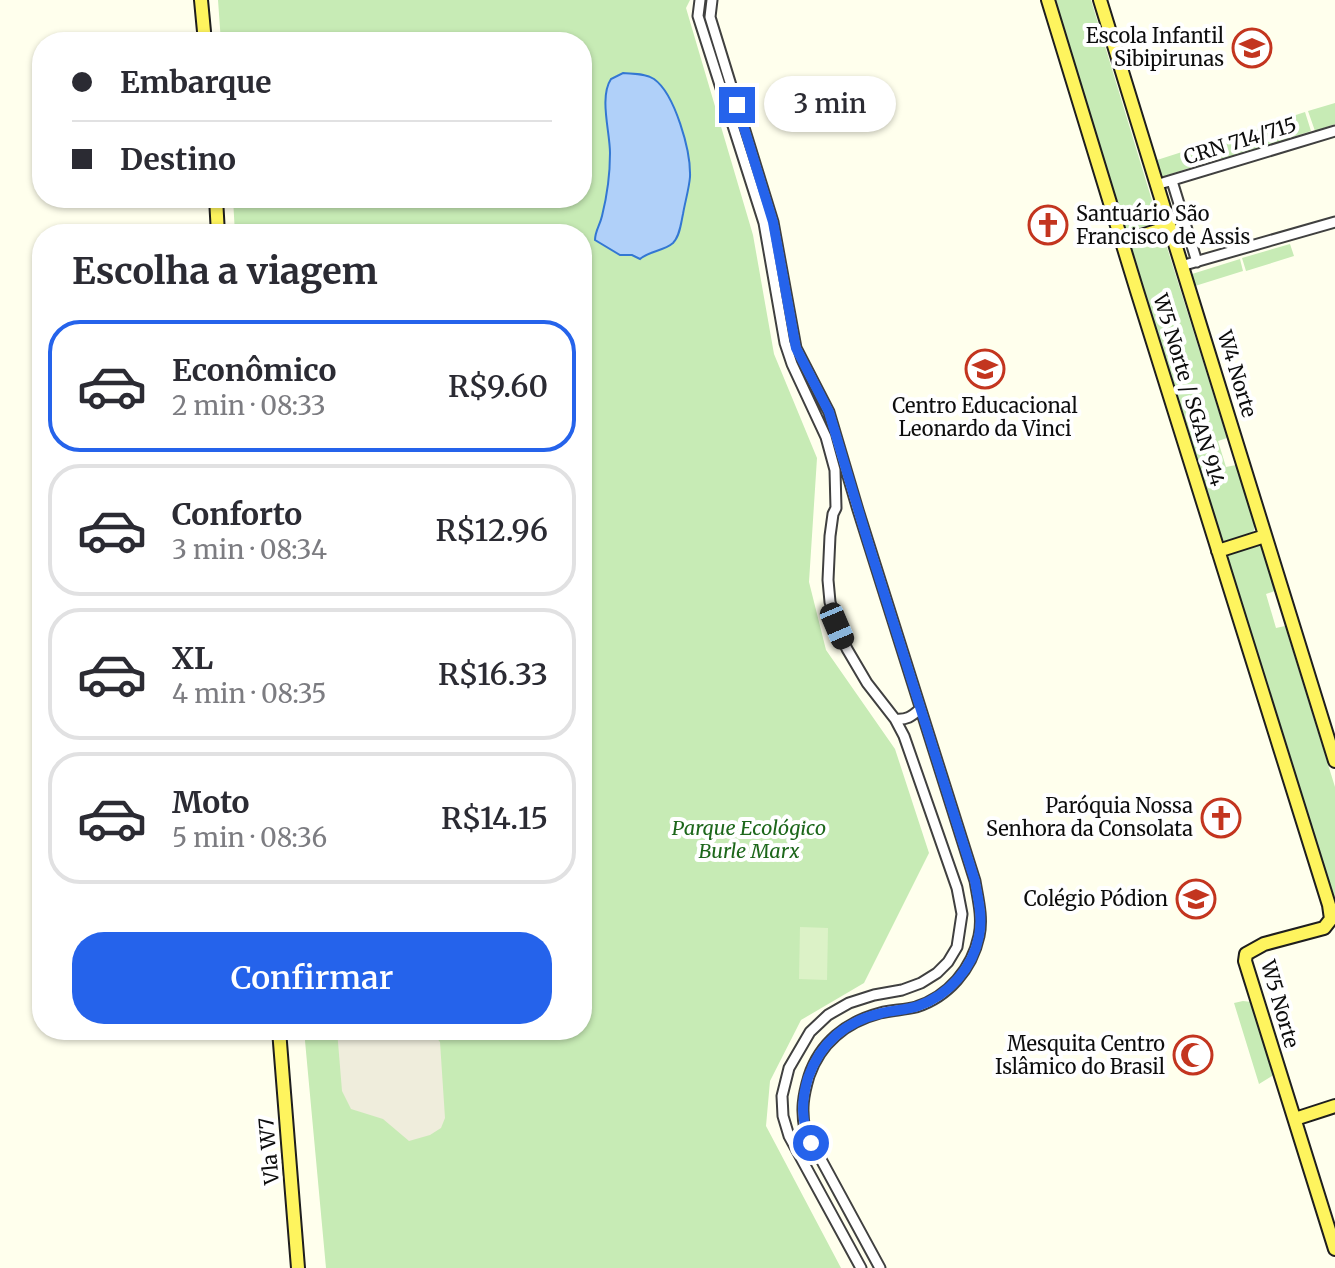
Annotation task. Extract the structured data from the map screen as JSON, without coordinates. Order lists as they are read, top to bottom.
{
  "streets": {
    "main road": [
      "W4 Norte",
      "W5 Norte / SGAN 914",
      "W5 Norte",
      "Vla W7"
    ],
    "street": ["CRN 714/715"]
  },
  "crossings": [
    ["CRN 714/715", "W4 Norte"],
    ["W5 Norte / SGAN 914", "W5 Norte"]
  ],
  "parks": ["Parque Ecológico Burle Marx"],
  "places": {
    "school or university": ["Escola Infantil Sibipirunas", "Centro Educacional Leonardo da Vinci", "Colégio Pódion"],
    "church": ["Santuário São Francisco de Assis", "Paróquia Nossa Senhora da Consolata"],
    "mosque": ["Mesquita Centro Islâmico do Brasil"]
  },
  "page": {
    "banner": ["Embarque", "Destino"],
    "bubble": "3 min",
    "heading": "Escolha a viagem",
    "list": [
      {
        "name": "Econômico",
        "note": "2 min · 08:33",
        "value": "R$9.60"
      },
      {
        "name": "Conforto",
        "note": "3 min · 08:34",
        "value": "R$12.96"
      },
      {
        "name": "XL",
        "note": "4 min · 08:35",
        "value": "R$16.33"
      },
      {
        "name": "Moto",
        "note": "5 min · 08:36",
        "value": "R$14.15"
      }
    ],
    "buttons": "Confirmar"
  }
}
